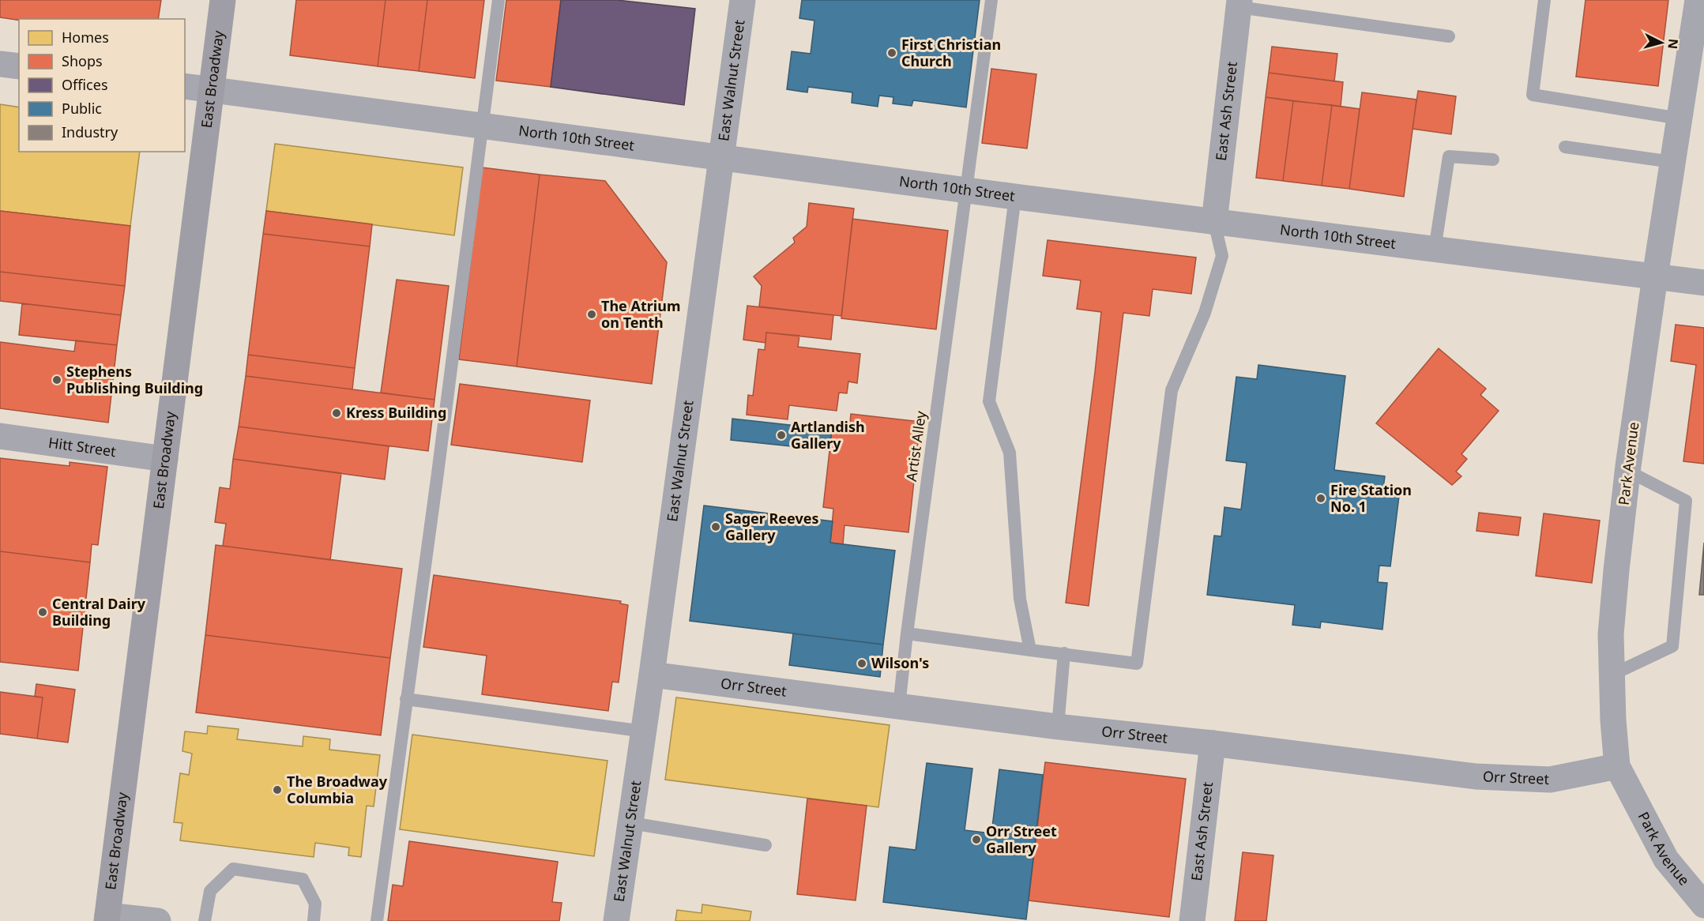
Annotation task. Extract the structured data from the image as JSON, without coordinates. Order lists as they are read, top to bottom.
{
  "streets": {
    "main road": ["East Broadway"],
    "street": [
      "East Walnut Street",
      "East Ash Street",
      "North 10th Street",
      "Hitt Street",
      "Park Avenue",
      "Orr Street"
    ],
    "lane": ["Artist Alley"]
  },
  "crossings": [
    ["East Broadway", "North 10th Street"],
    ["East Broadway", "Hitt Street"],
    ["East Walnut Street", "North 10th Street"],
    ["East Walnut Street", "Orr Street"],
    ["East Ash Street", "North 10th Street"],
    ["East Ash Street", "Orr Street"],
    ["North 10th Street", "Artist Alley"],
    ["North 10th Street", "Park Avenue"],
    ["Artist Alley", "Orr Street"],
    ["Park Avenue", "Orr Street"]
  ],
  "places": [
    "First Christian Church",
    "The Atrium on Tenth",
    "Stephens Publishing Building",
    "Kress Building",
    "Artlandish Gallery",
    "Fire Station No. 1",
    "Sager Reeves Gallery",
    "Central Dairy Building",
    "Wilson's",
    "The Broadway Columbia",
    "Orr Street Gallery"
  ],
  "legend": [
    "Homes",
    "Shops",
    "Offices",
    "Public",
    "Industry"
  ],
  "north": "right"
}
